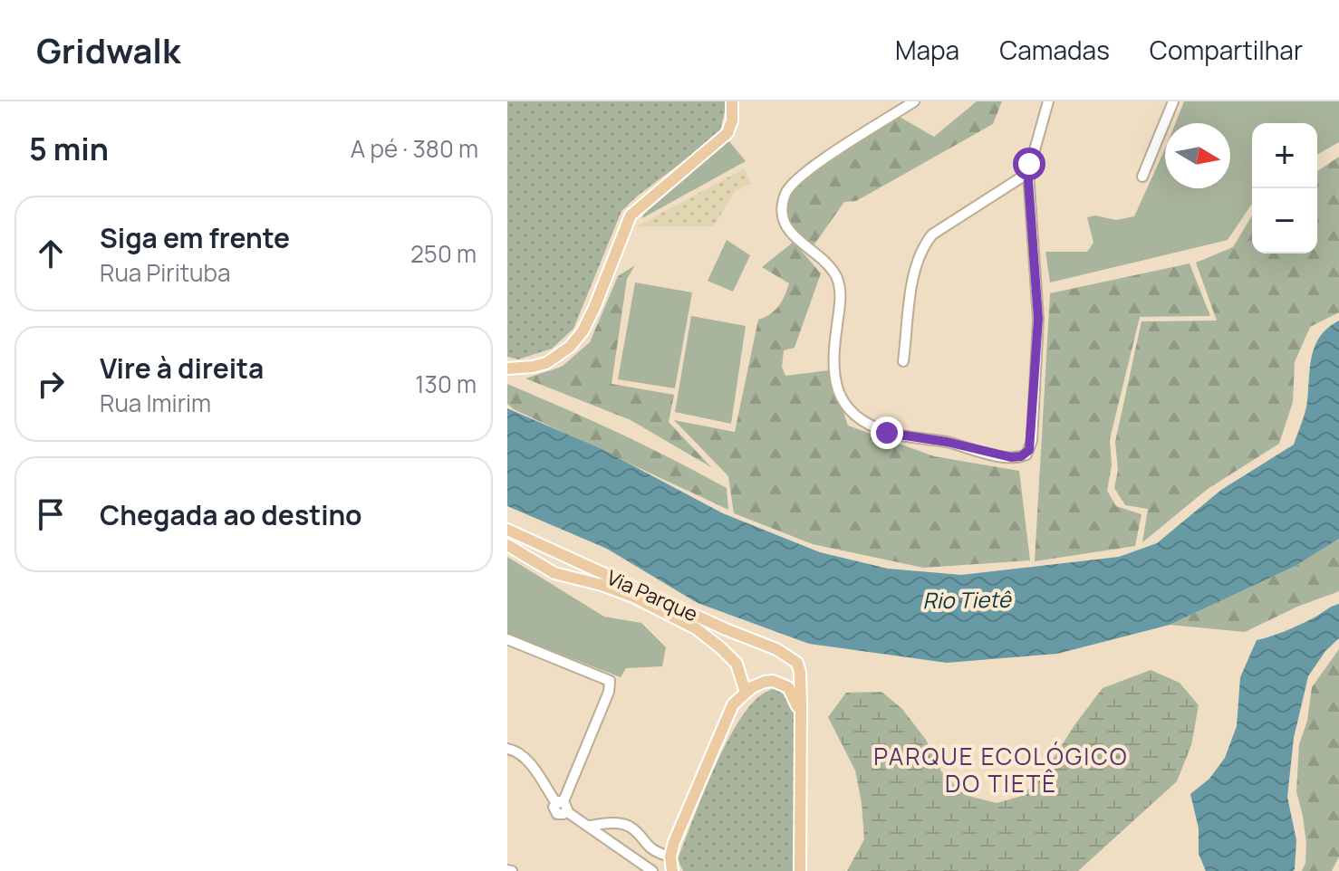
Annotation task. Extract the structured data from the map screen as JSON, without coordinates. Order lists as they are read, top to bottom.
{
  "streets": {
    "main road": ["Via Parque"]
  },
  "districts": ["PARQUE ECOLÓGICO DO TIETÊ"],
  "water": ["Rio Tietê"],
  "north": "right",
  "page": {
    "header": "Gridwalk",
    "nav": ["Mapa", "Camadas", "Compartilhar"],
    "heading": ["5 min", "A pé · 380 m"],
    "map_buttons": ["+", "−"],
    "list": [
      ["Siga em frente", "Rua Pirituba", "250 m"],
      ["Vire à direita", "Rua Imirim", "130 m"],
      "Chegada ao destino"
    ]
  }
}
